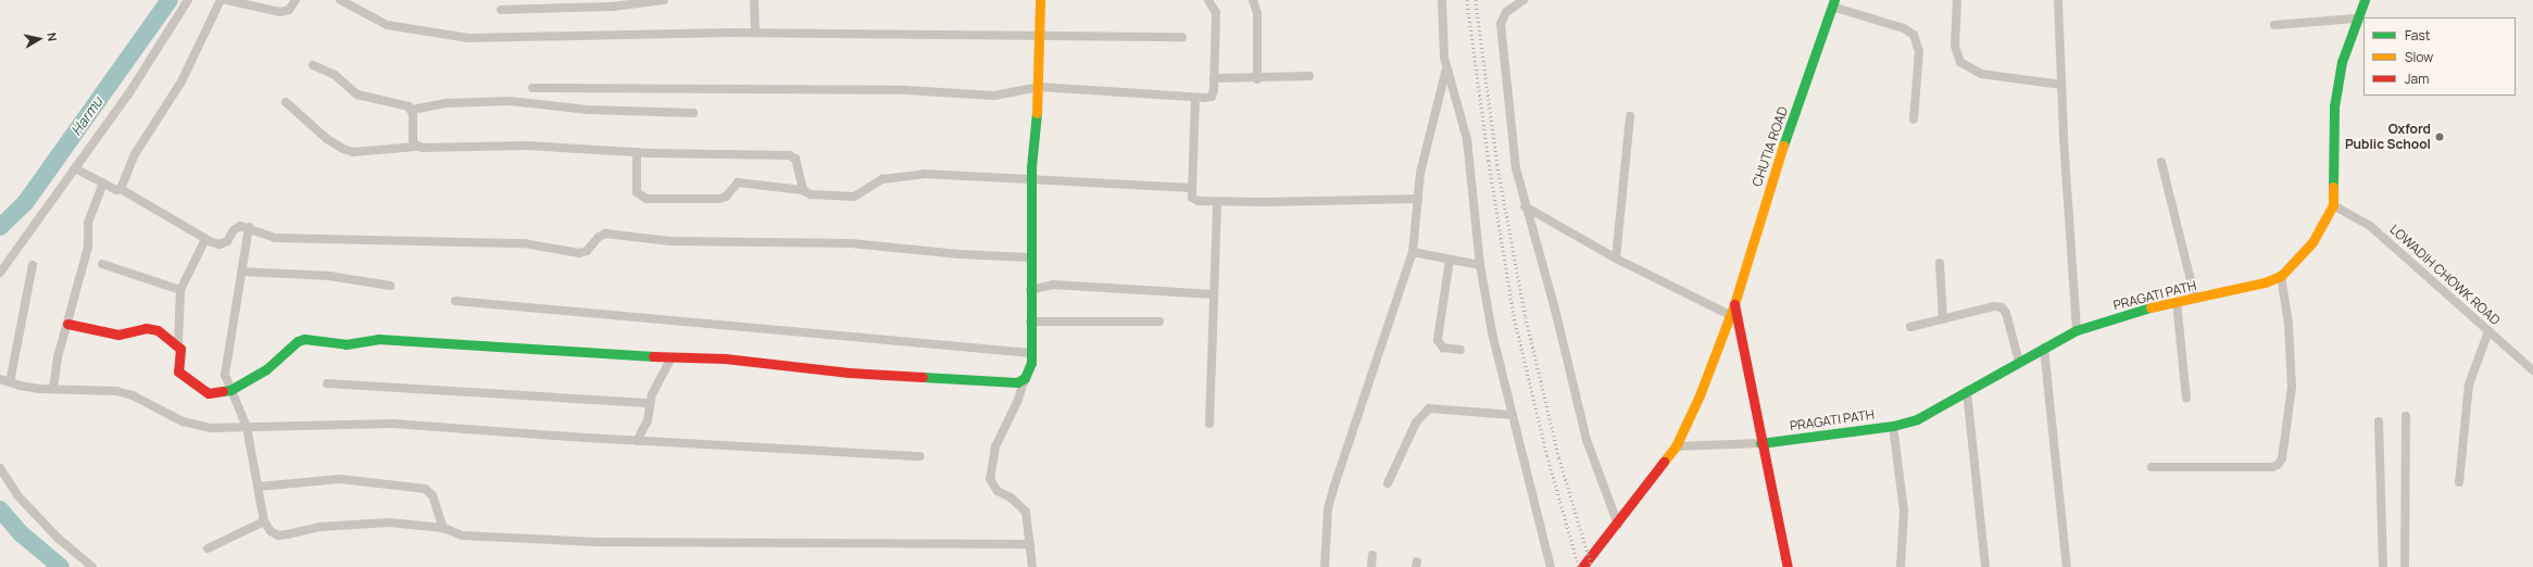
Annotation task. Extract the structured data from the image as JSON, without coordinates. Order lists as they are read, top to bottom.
{
  "streets": {
    "street": ["CHUTIA ROAD", "LOWADIH CHOWK ROAD", "PRAGATI PATH"]
  },
  "crossings": [
    ["LOWADIH CHOWK ROAD", "PRAGATI PATH"]
  ],
  "water": ["Harmu"],
  "places": ["Oxford Public School"],
  "legend": ["Fast", "Slow", "Jam"],
  "north": "right"
}
